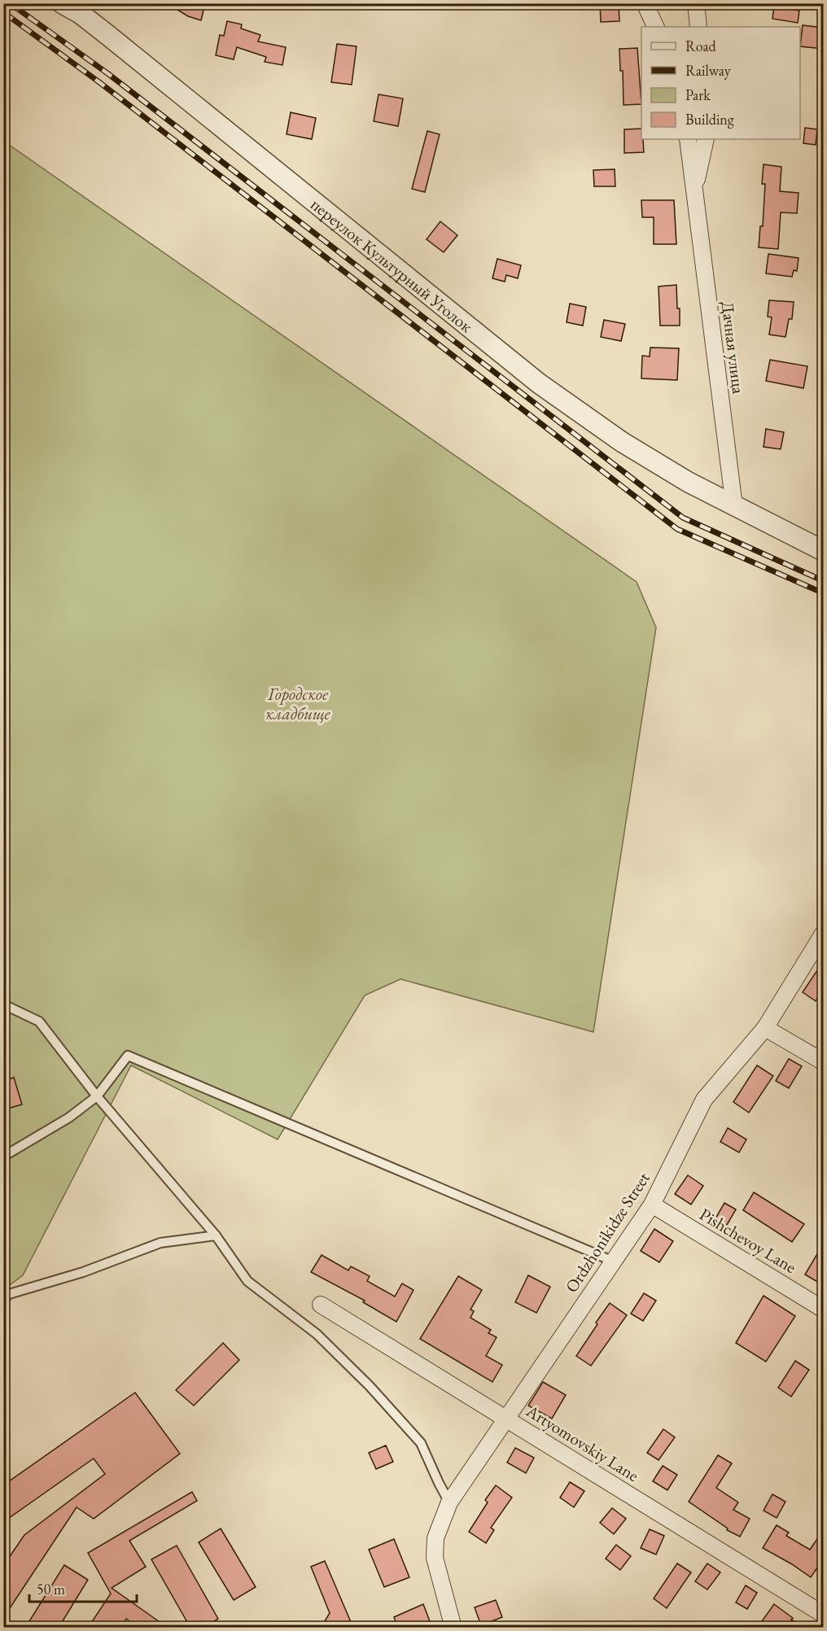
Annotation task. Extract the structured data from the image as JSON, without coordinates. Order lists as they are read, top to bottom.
{
  "streets": {
    "street": [
      "переулок Культурный Уголок",
      "Дачная улица",
      "Ordzhonikidze Street",
      "Pishchevoy Lane",
      "Artyomovskiy Lane"
    ]
  },
  "crossings": [
    ["переулок Культурный Уголок", "Дачная улица"],
    ["Ordzhonikidze Street", "Pishchevoy Lane"],
    ["Ordzhonikidze Street", "Artyomovskiy Lane"]
  ],
  "parks": ["Городское кладбище"],
  "legend": [
    "Road",
    "Railway",
    "Park",
    "Building"
  ],
  "scale_bar": "50 m"
}
